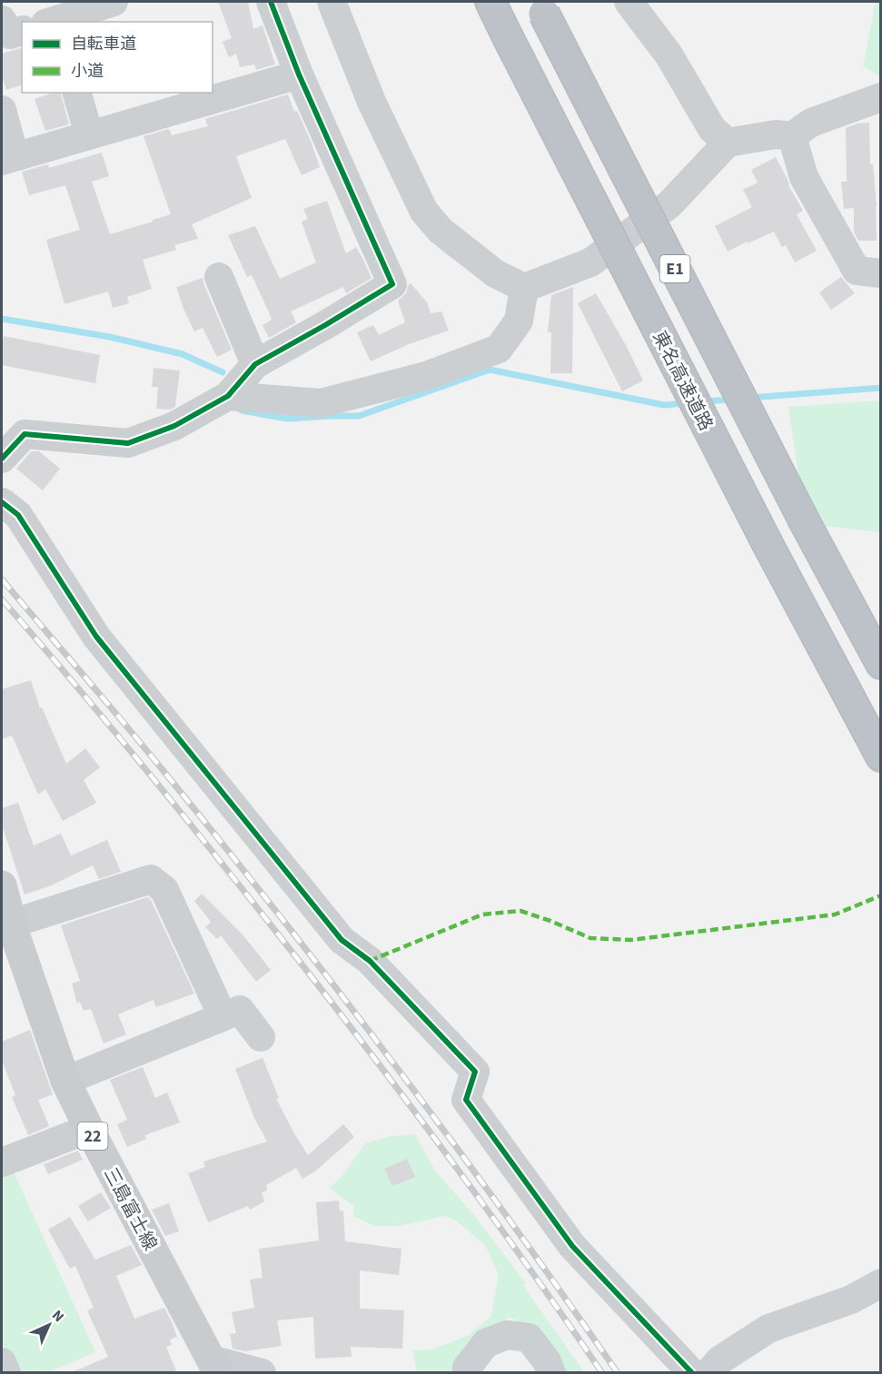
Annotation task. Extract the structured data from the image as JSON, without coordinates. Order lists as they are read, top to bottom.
{
  "streets": {
    "highway": ["E1", "東名高速道路"],
    "main road": ["22", "三島富士線"]
  },
  "legend": ["自転車道", "小道"],
  "north": "top right"
}
